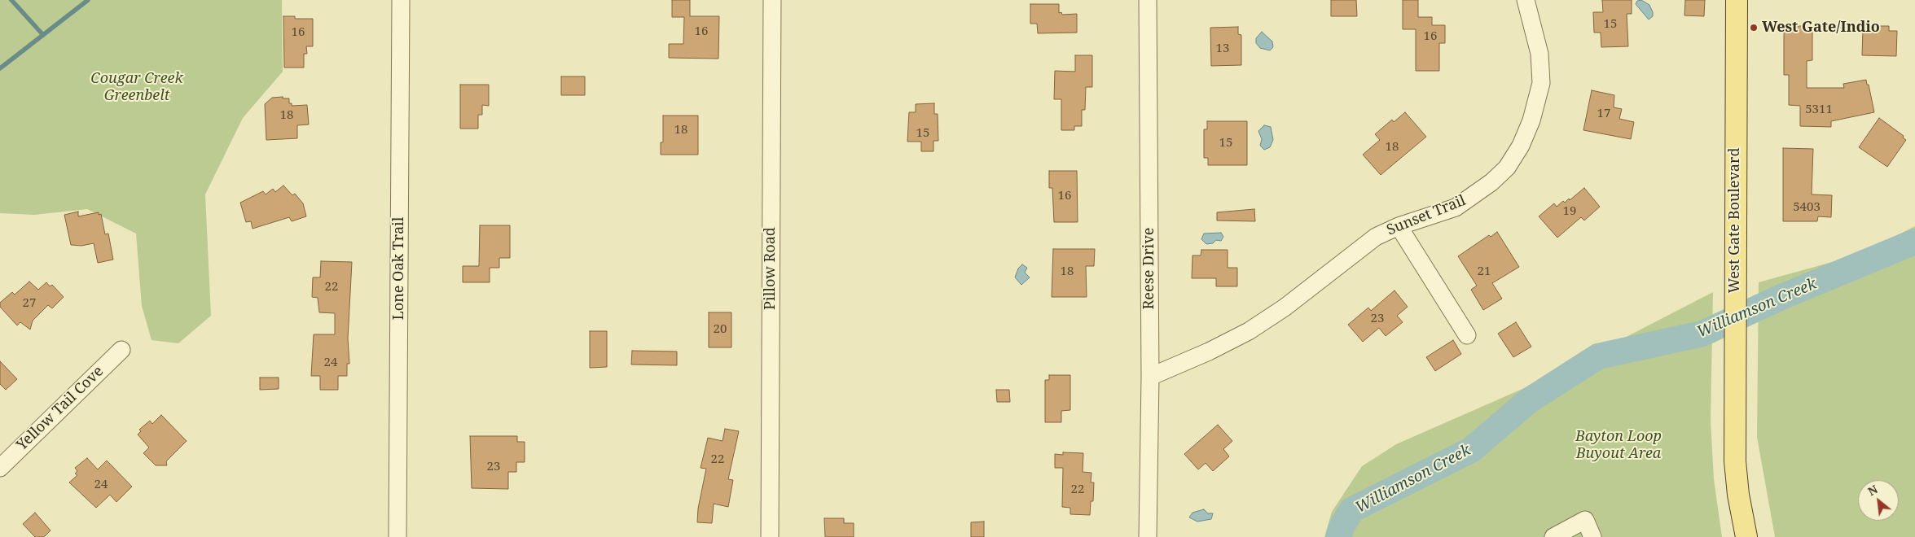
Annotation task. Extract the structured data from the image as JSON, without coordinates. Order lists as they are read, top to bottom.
{
  "streets": {
    "main road": ["West Gate Boulevard"],
    "street": [
      "Sunset Trail",
      "Lone Oak Trail",
      "Pillow Road",
      "Reese Drive",
      "Yellow Tail Cove"
    ]
  },
  "crossings": [
    ["Sunset Trail", "Reese Drive"]
  ],
  "water": ["Williamson Creek"],
  "parks": ["Cougar Creek Greenbelt", "Bayton Loop Buyout Area"],
  "places": ["West Gate/Indio"],
  "house_numbers": [
    "15",
    "16",
    "16",
    "16",
    "13",
    "5311",
    "17",
    "18",
    "18",
    "15",
    "15",
    "18",
    "16",
    "5403",
    "19",
    "18",
    "21",
    "22",
    "27",
    "23",
    "20",
    "24",
    "22",
    "23",
    "24",
    "22"
  ],
  "north": "top left"
}
